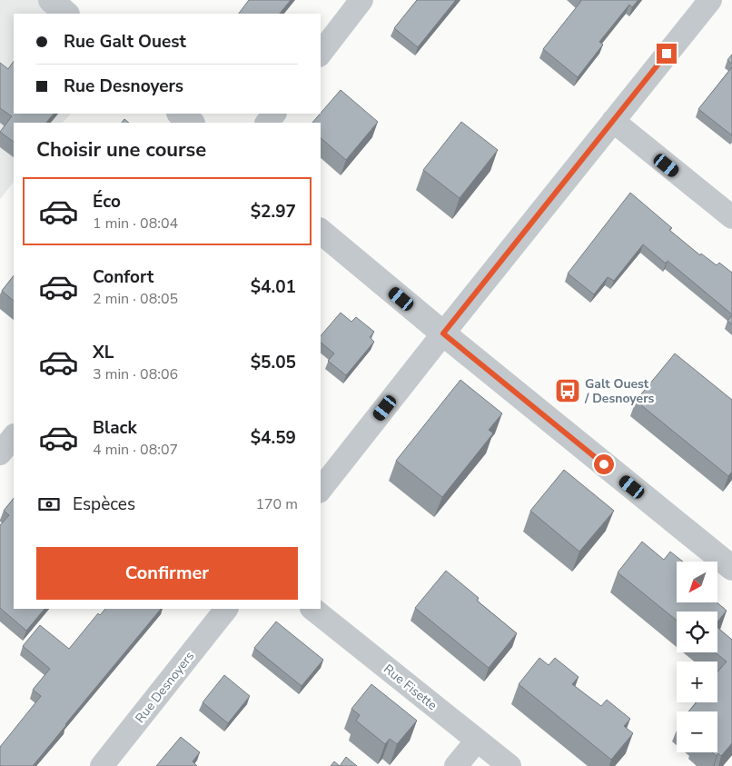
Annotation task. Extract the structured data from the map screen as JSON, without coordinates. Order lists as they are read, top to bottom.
{
  "streets": {
    "street": ["Rue Desnoyers", "Rue Fisette"]
  },
  "places": {
    "bus stop": ["Galt Ouest / Desnoyers"]
  },
  "north": "bottom left",
  "page": {
    "banner": ["Rue Galt Ouest", "Rue Desnoyers"],
    "heading": "Choisir une course",
    "list": [
      {
        "name": "Éco",
        "note": "1 min · 08:04",
        "value": "$2.97"
      },
      {
        "name": "Confort",
        "note": "2 min · 08:05",
        "value": "$4.01"
      },
      {
        "name": "XL",
        "note": "3 min · 08:06",
        "value": "$5.05"
      },
      {
        "name": "Black",
        "note": "4 min · 08:07",
        "value": "$4.59"
      }
    ],
    "pay": ["Espèces", "170 m"],
    "buttons": "Confirmer",
    "map_buttons": ["+", "−"]
  }
}
